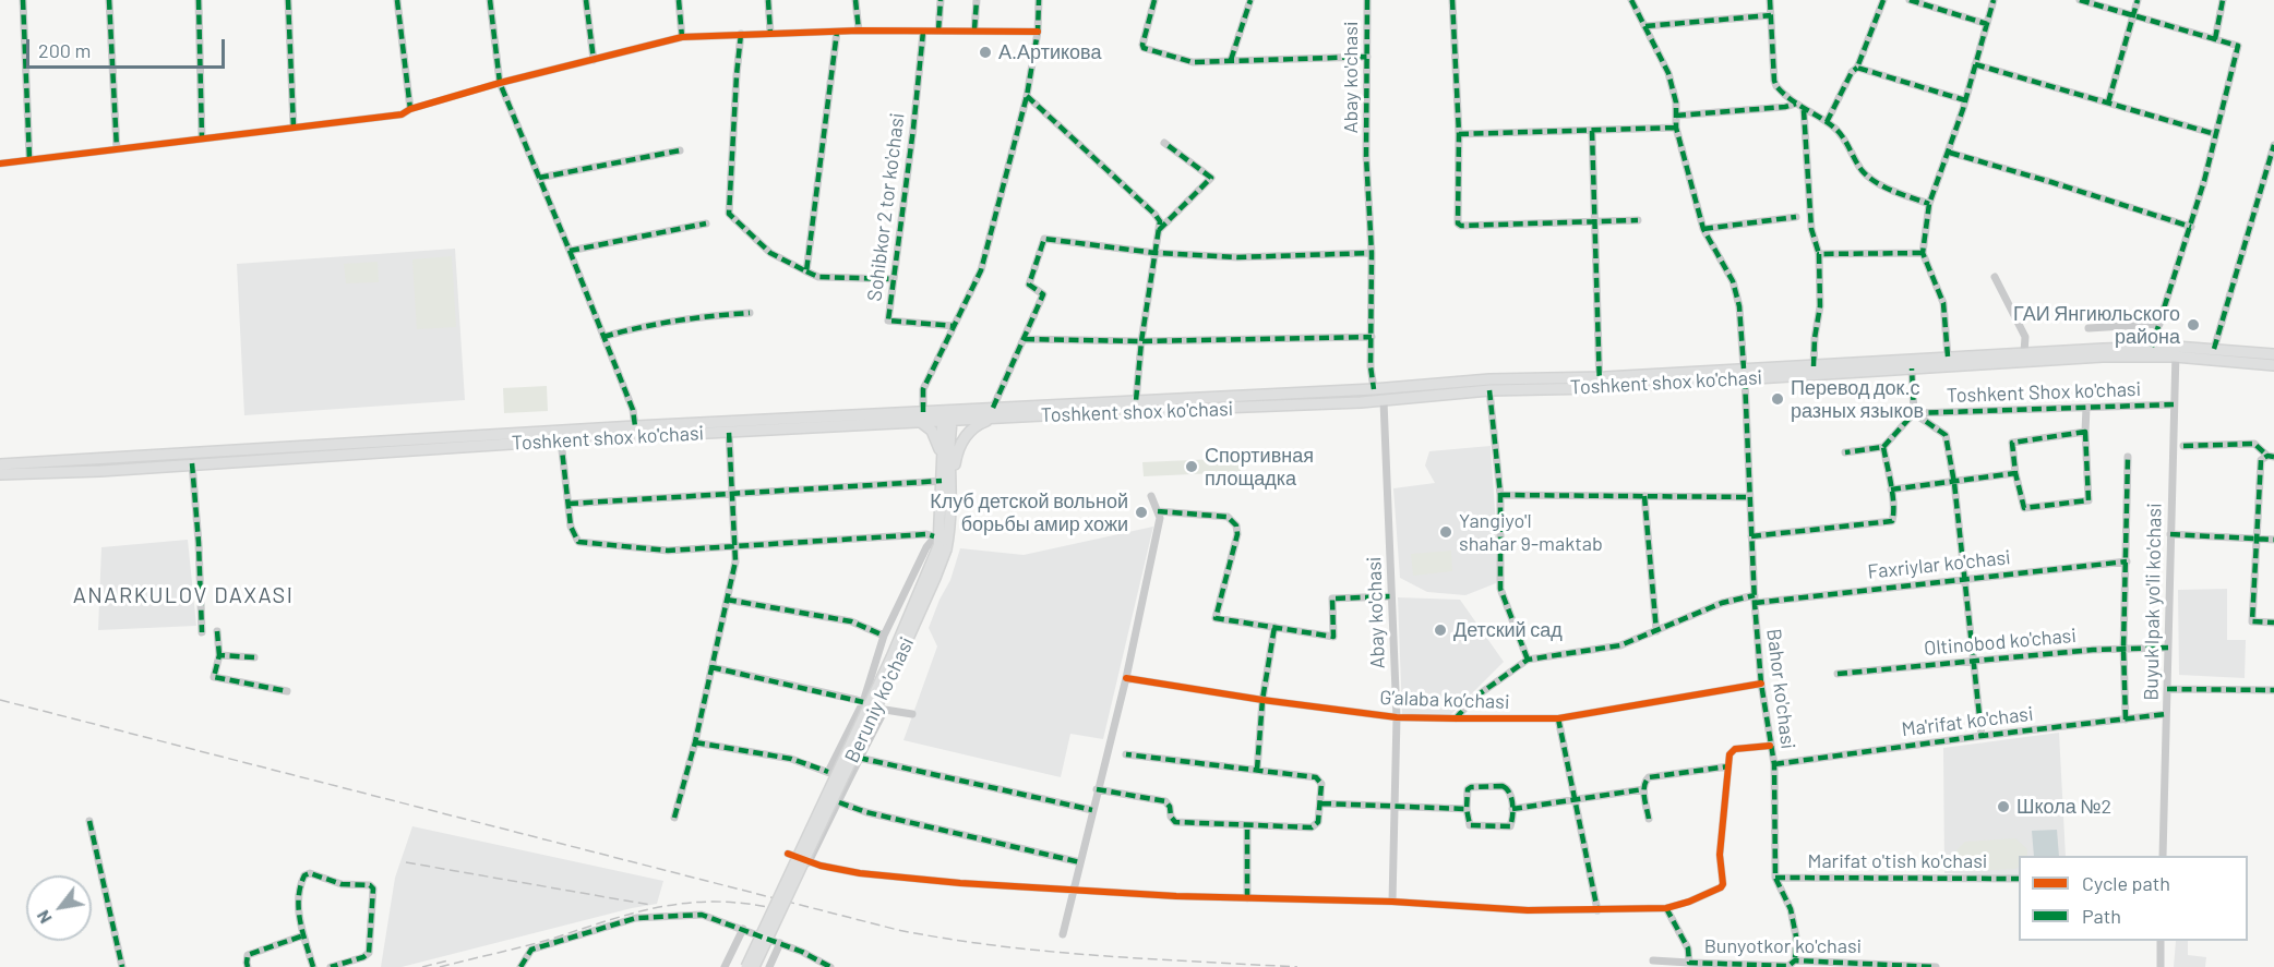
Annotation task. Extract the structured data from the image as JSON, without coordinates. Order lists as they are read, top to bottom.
{
  "streets": {
    "main road": ["Toshkent shox ko'chasi", "Beruniy ko'chasi"],
    "street": [
      "Abay ko'chasi",
      "Sohibkor 2 tor ko'chasi",
      "Toshkent Shox ko'chasi",
      "Faxriylar ko'chasi",
      "Buyuk Ipak yo'li ko'chasi",
      "Oltinobod ko'chasi",
      "Bahor ko'chasi",
      "G’alaba ko’chasi",
      "Ma'rifat ko'chasi",
      "Marifat o'tish ko'chasi",
      "Bunyotkor ko'chasi"
    ]
  },
  "crossings": [
    ["Abay ko'chasi", "Toshkent shox ko'chasi"],
    ["Abay ko'chasi", "G’alaba ko’chasi"],
    ["Toshkent shox ko'chasi", "Buyuk Ipak yo'li ko'chasi"],
    ["Toshkent shox ko'chasi", "Bahor ko'chasi"],
    ["Toshkent shox ko'chasi", "Beruniy ko'chasi"],
    ["Toshkent Shox ko'chasi", "Buyuk Ipak yo'li ko'chasi"],
    ["Faxriylar ko'chasi", "Bahor ko'chasi"],
    ["Buyuk Ipak yo'li ko'chasi", "Oltinobod ko'chasi"],
    ["Buyuk Ipak yo'li ko'chasi", "Ma'rifat ko'chasi"],
    ["Bahor ko'chasi", "G’alaba ko’chasi"],
    ["Bahor ko'chasi", "Ma'rifat ko'chasi"],
    ["Bahor ko'chasi", "Marifat o'tish ko'chasi"],
    ["Bahor ko'chasi", "Bunyotkor ko'chasi"]
  ],
  "districts": ["ANARKULOV DAXASI"],
  "places": [
    "А.Артикова",
    "ГАИ Янгиюльского района",
    "Перевод док.с разных языков",
    "Спортивная площадка",
    "Клуб детской вольной борьбы амир хожи",
    "Yangiyo'l shahar 9-maktab",
    "Детский сад",
    "Школа №2"
  ],
  "legend": ["Cycle path", "Path"],
  "scale_bar": "200 m",
  "north": "bottom left"
}
